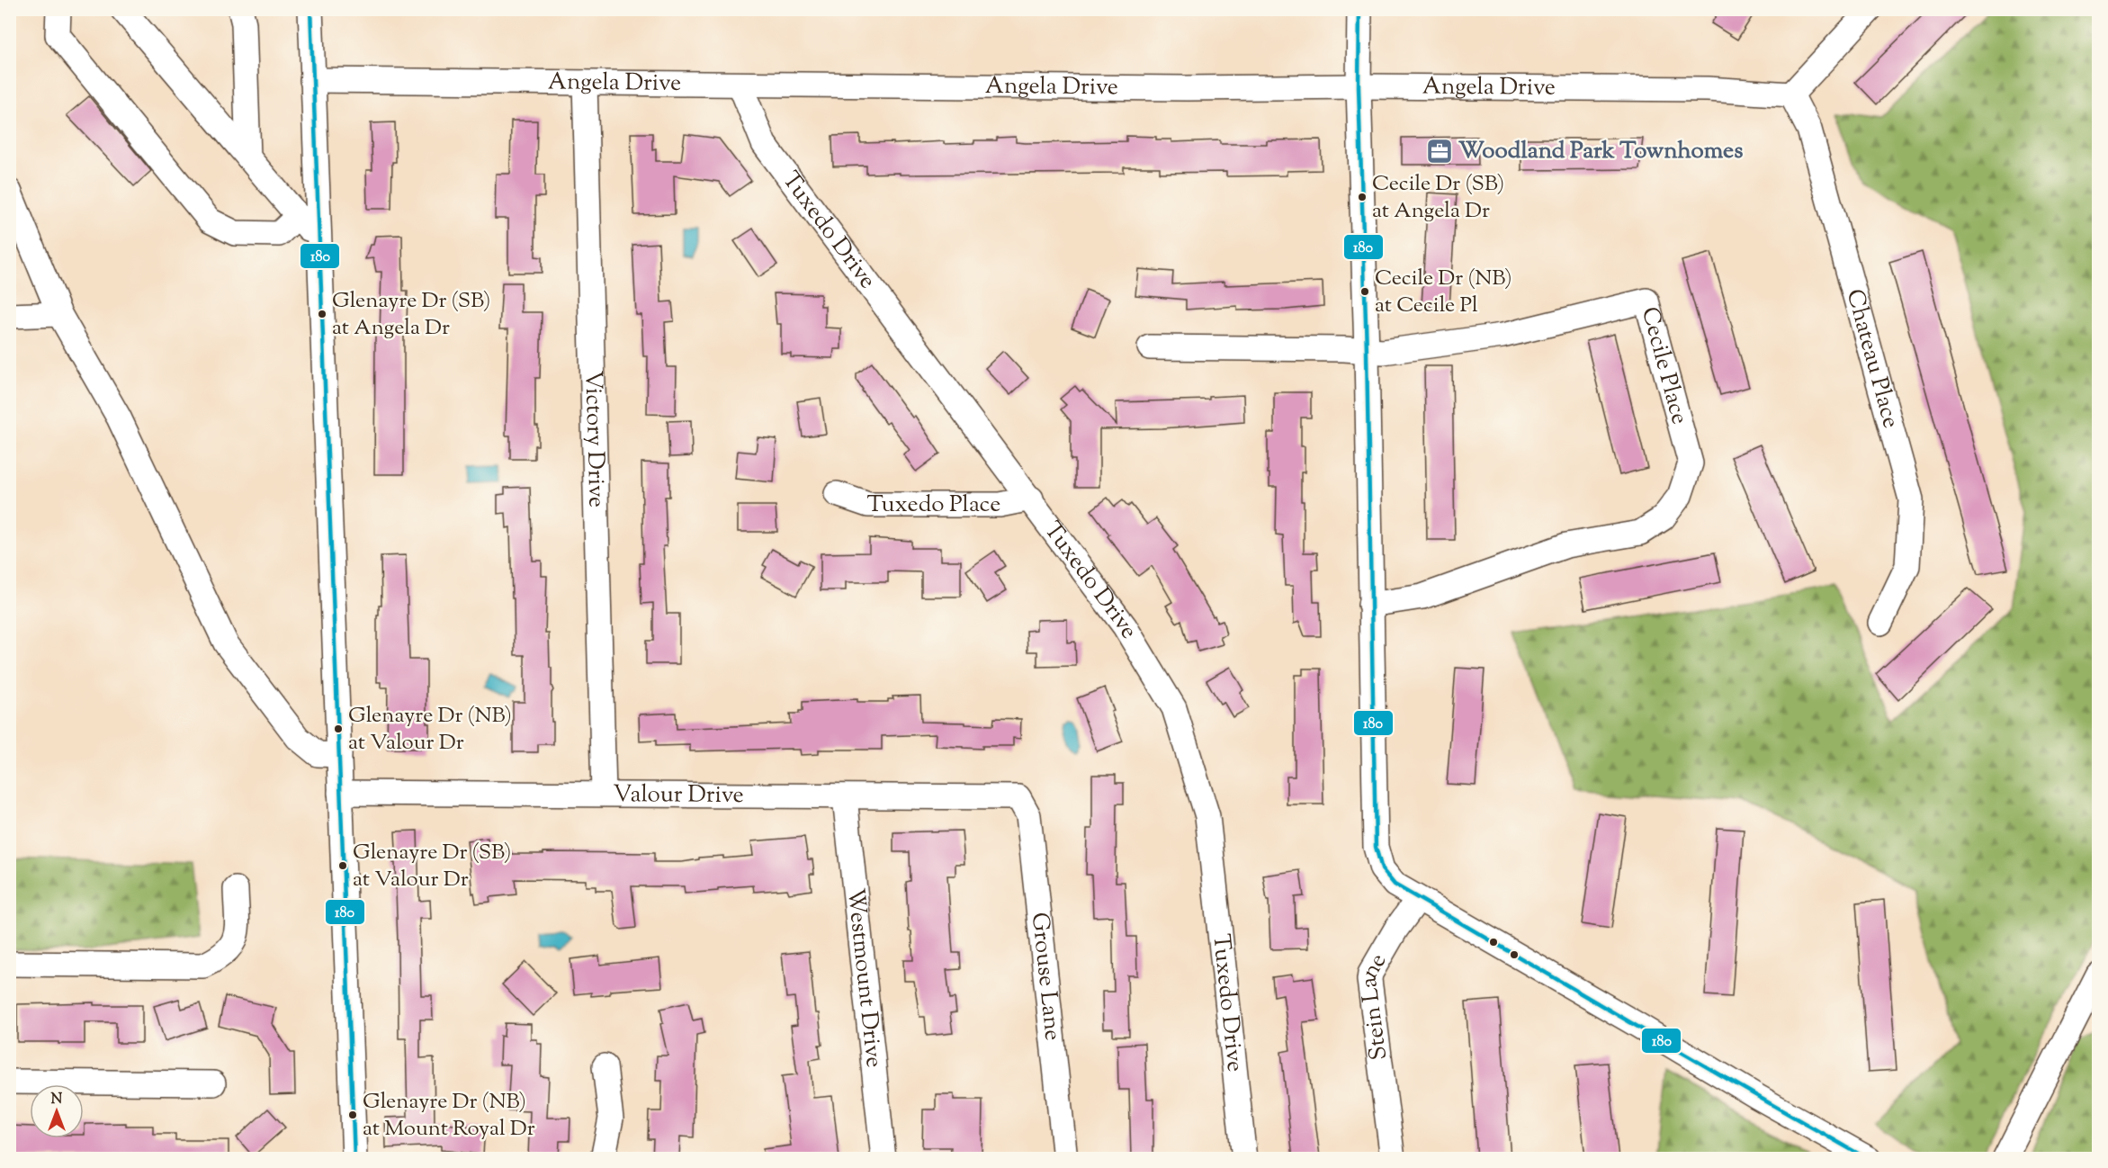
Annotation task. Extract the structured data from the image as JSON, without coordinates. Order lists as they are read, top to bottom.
{
  "streets": {
    "street": [
      "Angela Drive",
      "Tuxedo Drive",
      "Chateau Place",
      "Cecile Place",
      "Victory Drive",
      "Tuxedo Place",
      "Valour Drive",
      "Grouse Lane",
      "Westmount Drive",
      "Stein Lane"
    ]
  },
  "crossings": [
    ["Angela Drive", "Tuxedo Drive"],
    ["Angela Drive", "Chateau Place"],
    ["Angela Drive", "Victory Drive"],
    ["Tuxedo Drive", "Tuxedo Place"],
    ["Victory Drive", "Valour Drive"],
    ["Valour Drive", "Grouse Lane"],
    ["Valour Drive", "Westmount Drive"]
  ],
  "places": {
    "office": ["Woodland Park Townhomes"],
    "other": [
      "Cecile Dr (SB) at Angela Dr",
      "Cecile Dr (NB) at Cecile Pl",
      "Glenayre Dr (SB) at Angela Dr",
      "Glenayre Dr (NB) at Valour Dr",
      "Glenayre Dr (SB) at Valour Dr",
      "Glenayre Dr (NB) at Mount Royal Dr"
    ]
  },
  "lines": ["transit line 180"],
  "north": "top"
}
